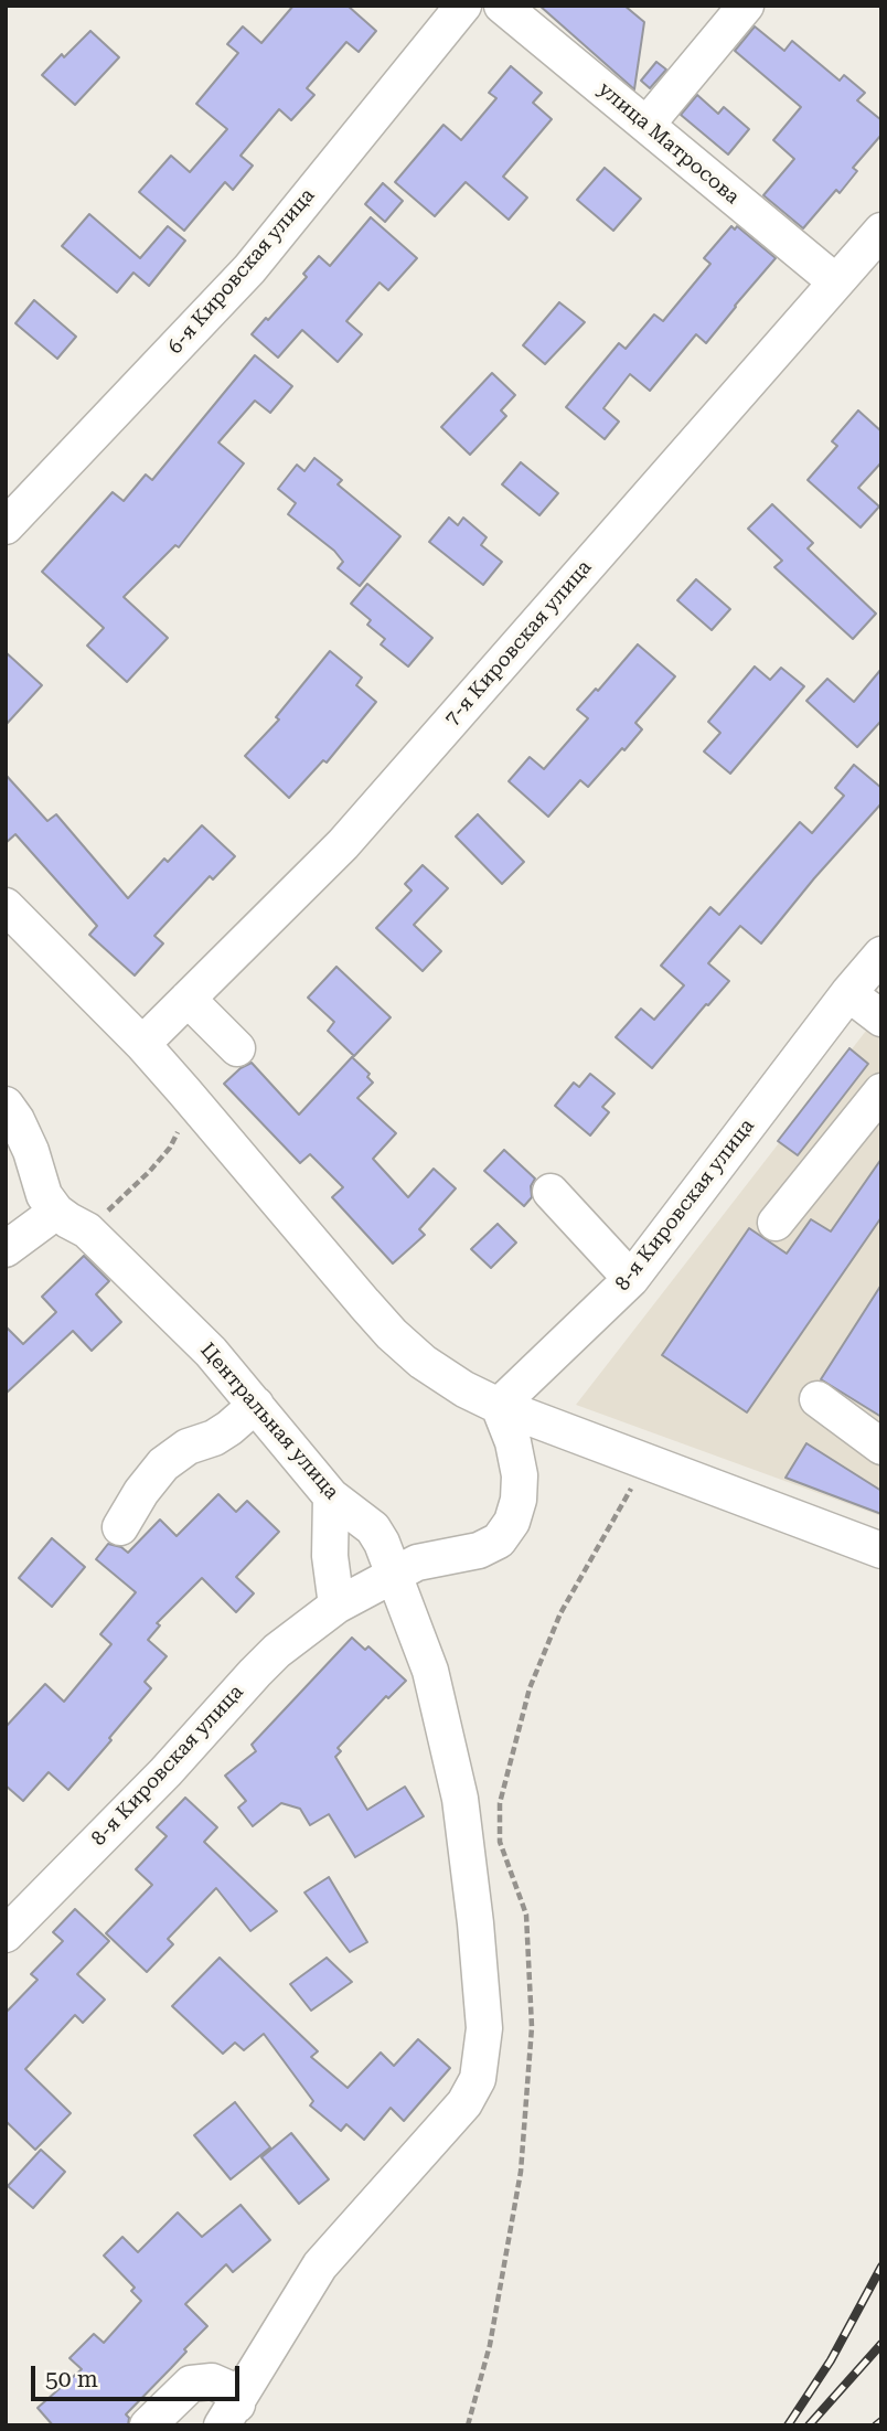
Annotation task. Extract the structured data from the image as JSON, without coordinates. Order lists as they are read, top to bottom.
{
  "streets": {
    "street": [
      "улица Матросова",
      "6-я Кировская улица",
      "7-я Кировская улица",
      "8-я Кировская улица",
      "Центральная улица"
    ]
  },
  "crossings": [
    ["улица Матросова", "7-я Кировская улица"],
    ["8-я Кировская улица", "Центральная улица"]
  ],
  "scale_bar": "50 m"
}
